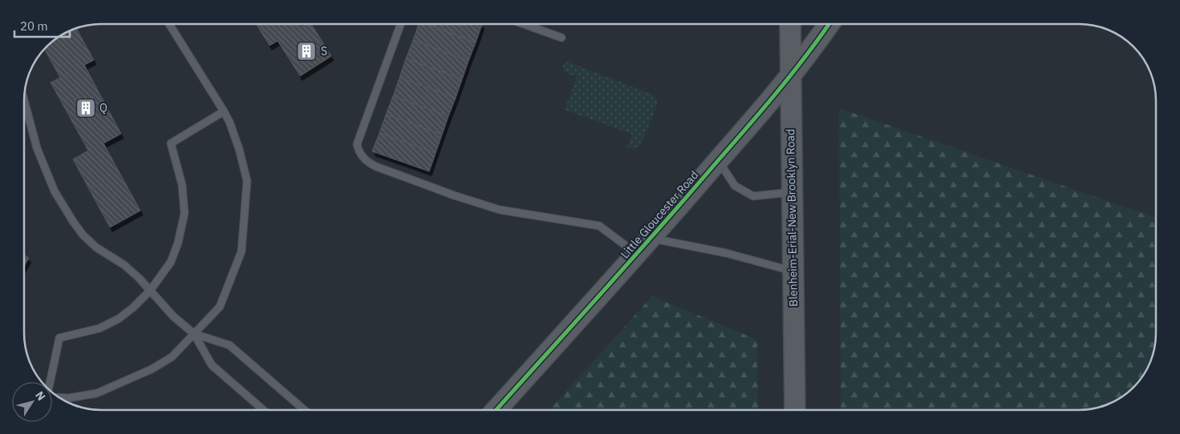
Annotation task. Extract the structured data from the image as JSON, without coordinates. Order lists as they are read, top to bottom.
{
  "streets": {
    "street": ["Little Gloucester Road", "Blenheim-Erial-New Brooklyn Road"]
  },
  "crossings": [
    ["Little Gloucester Road", "Blenheim-Erial-New Brooklyn Road"]
  ],
  "places": {
    "building": ["S", "Q"]
  },
  "scale_bar": "20 m",
  "north": "top right"
}
